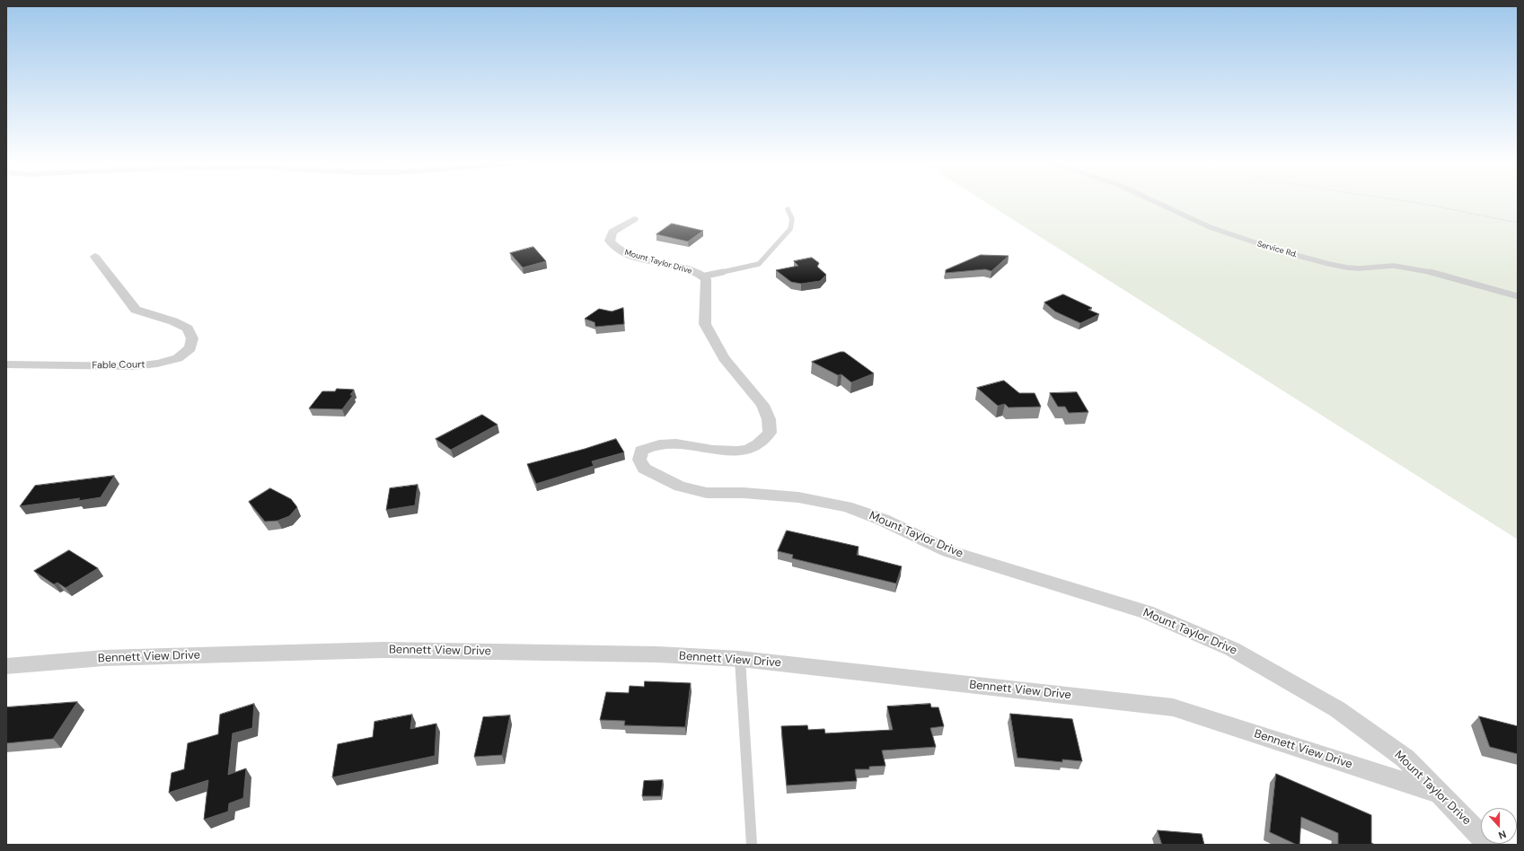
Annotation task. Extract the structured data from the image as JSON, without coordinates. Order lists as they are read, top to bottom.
{
  "streets": {
    "street": ["Mount Taylor Drive", "Fable Court", "Bennett View Drive"],
    "lane": ["Service Rd."]
  },
  "crossings": [
    ["Mount Taylor Drive", "Bennett View Drive"]
  ],
  "north": "bottom"
}
